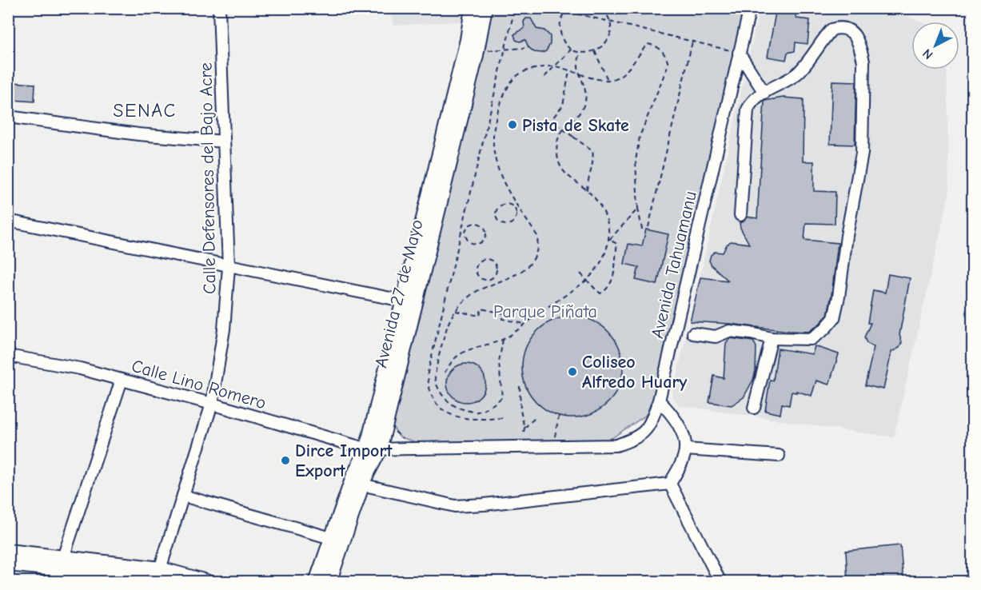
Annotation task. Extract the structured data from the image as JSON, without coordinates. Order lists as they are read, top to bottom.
{
  "streets": {
    "main road": ["Avenida 27 de Mayo"],
    "street": ["Calle Defensores del Bajo Acre", "Avenida Tahuamanu", "Calle Lino Romero"]
  },
  "crossings": [
    ["Calle Defensores del Bajo Acre", "Calle Lino Romero"],
    ["Avenida Tahuamanu", "Avenida 27 de Mayo"],
    ["Avenida Tahuamanu", "Calle Lino Romero"],
    ["Avenida 27 de Mayo", "Calle Lino Romero"]
  ],
  "districts": ["SENAC"],
  "parks": ["Parque Piñata"],
  "places": ["Pista de Skate", "Coliseo Alfredo Huary", "Dirce Import Export"],
  "north": "bottom left"
}
